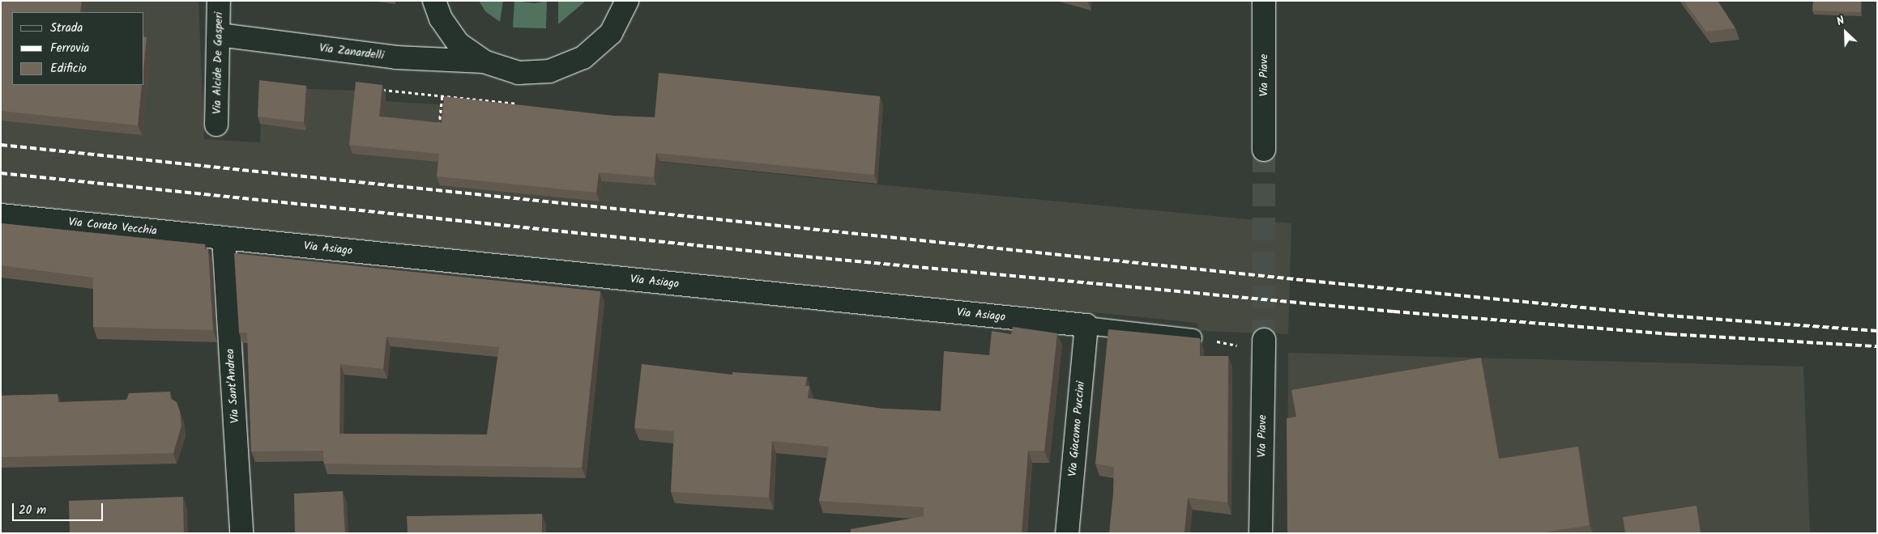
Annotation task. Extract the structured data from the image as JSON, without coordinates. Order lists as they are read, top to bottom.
{
  "streets": {
    "street": [
      "Via Zanardelli",
      "Via Alcide De Gasperi",
      "Via Piave",
      "Via Corato Vecchia",
      "Via Asiago",
      "Via Sant'Andrea",
      "Via Giacomo Puccini"
    ]
  },
  "crossings": [
    ["Via Zanardelli", "Via Alcide De Gasperi"],
    ["Via Corato Vecchia", "Via Asiago"],
    ["Via Corato Vecchia", "Via Sant'Andrea"],
    ["Via Asiago", "Via Sant'Andrea"],
    ["Via Asiago", "Via Giacomo Puccini"]
  ],
  "legend": ["Strada", "Ferrovia", "Edificio"],
  "scale_bar": "20 m",
  "north": "top left"
}
